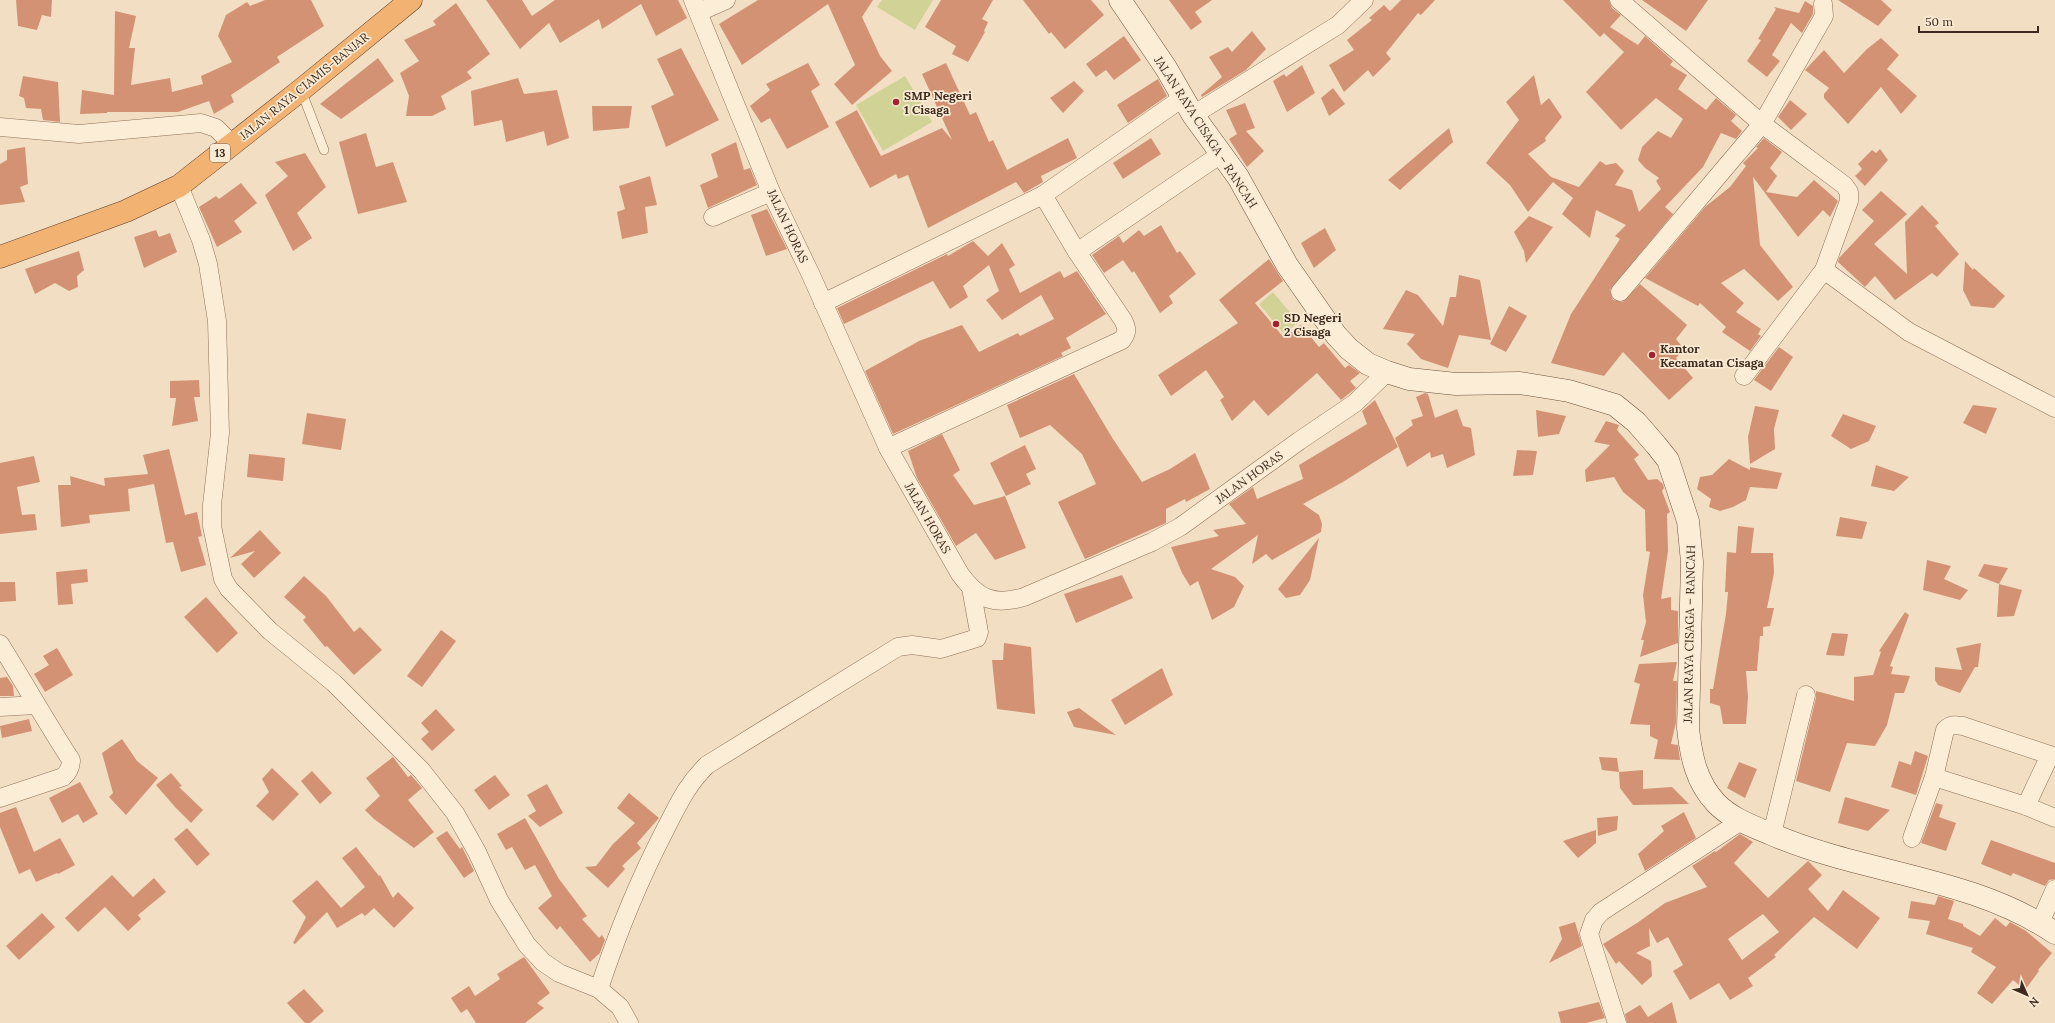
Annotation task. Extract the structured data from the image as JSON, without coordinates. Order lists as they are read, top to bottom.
{
  "streets": {
    "highway": ["JALAN RAYA CIAMIS-BANJAR", "13"],
    "main road": ["JALAN RAYA CISAGA – RANCAH"],
    "street": ["JALAN HORAS"]
  },
  "crossings": [
    ["JALAN RAYA CISAGA – RANCAH", "JALAN HORAS"]
  ],
  "places": ["SMP Negeri 1 Cisaga", "SD Negeri 2 Cisaga", "Kantor Kecamatan Cisaga"],
  "scale_bar": "50 m",
  "north": "bottom right"
}
